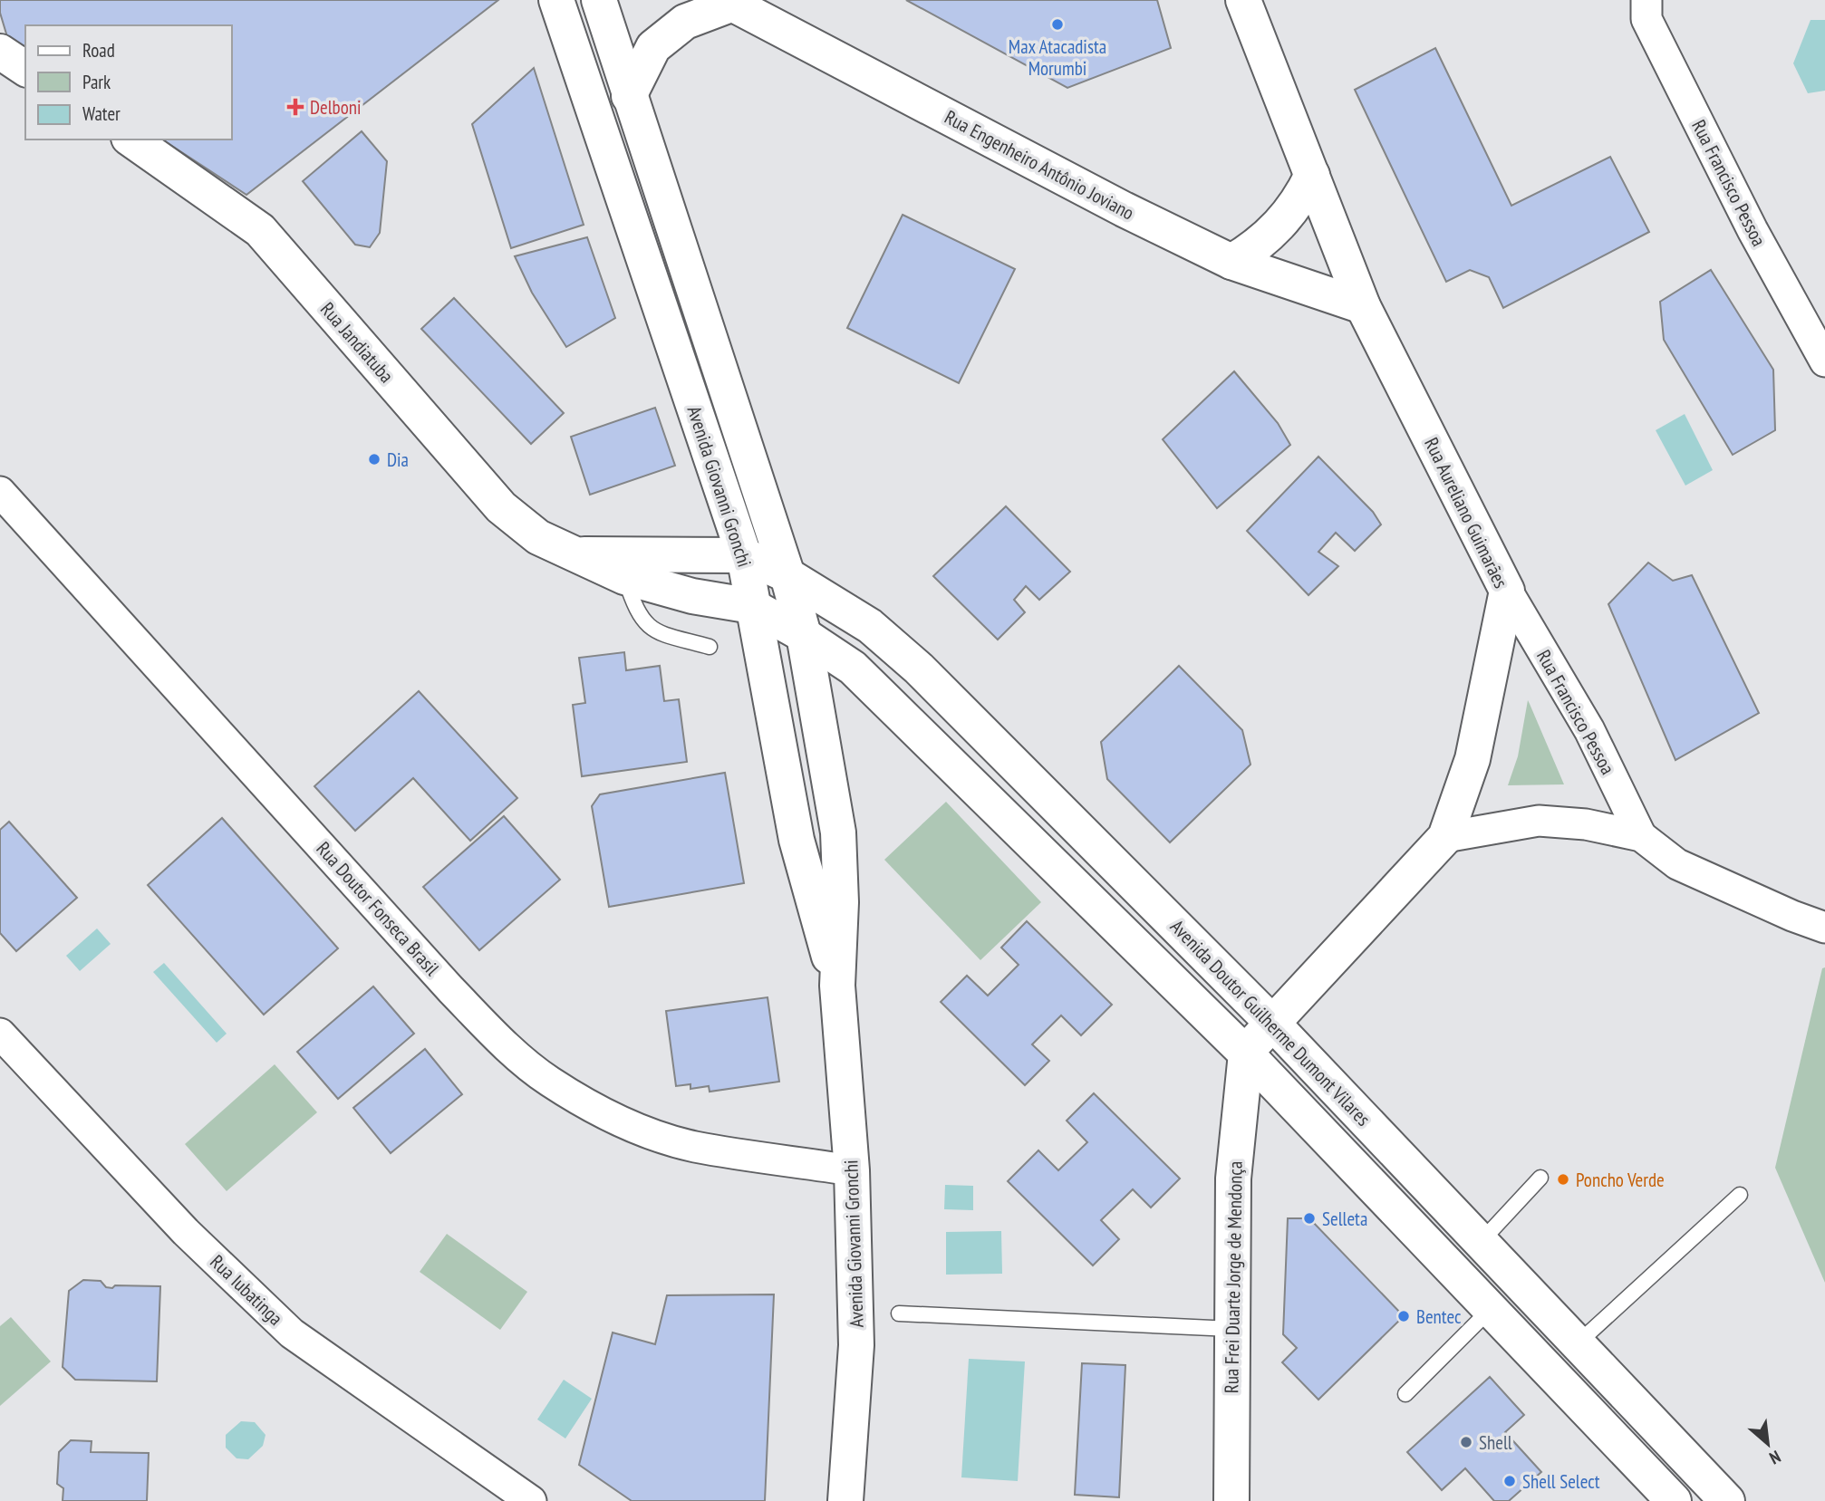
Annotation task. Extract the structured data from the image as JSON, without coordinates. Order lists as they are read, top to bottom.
{
  "streets": {
    "main road": [
      "Rua Engenheiro Antônio Joviano",
      "Rua Jandiatuba",
      "Avenida Giovanni Gronchi",
      "Rua Aureliano Guimarães",
      "Avenida Doutor Guilherme Dumont Vilares",
      "Rua Frei Duarte Jorge de Mendonça"
    ],
    "street": ["Rua Francisco Pessoa", "Rua Doutor Fonseca Brasil", "Rua Iubatinga"]
  },
  "crossings": [
    ["Rua Engenheiro Antônio Joviano", "Rua Aureliano Guimarães"],
    ["Rua Francisco Pessoa", "Rua Aureliano Guimarães"],
    ["Rua Jandiatuba", "Avenida Giovanni Gronchi"],
    ["Rua Jandiatuba", "Avenida Doutor Guilherme Dumont Vilares"],
    ["Avenida Giovanni Gronchi", "Rua Doutor Fonseca Brasil"],
    ["Avenida Giovanni Gronchi", "Avenida Doutor Guilherme Dumont Vilares"],
    ["Rua Aureliano Guimarães", "Avenida Doutor Guilherme Dumont Vilares"],
    ["Rua Aureliano Guimarães", "Rua Frei Duarte Jorge de Mendonça"],
    ["Avenida Doutor Guilherme Dumont Vilares", "Rua Frei Duarte Jorge de Mendonça"]
  ],
  "places": {
    "other": [
      "Max Atacadista Morumbi",
      "Dia",
      "Poncho Verde",
      "Selleta",
      "Bentec",
      "Shell",
      "Shell Select"
    ],
    "health": ["Delboni"]
  },
  "legend": ["Road", "Park", "Water"],
  "north": "bottom right"
}
